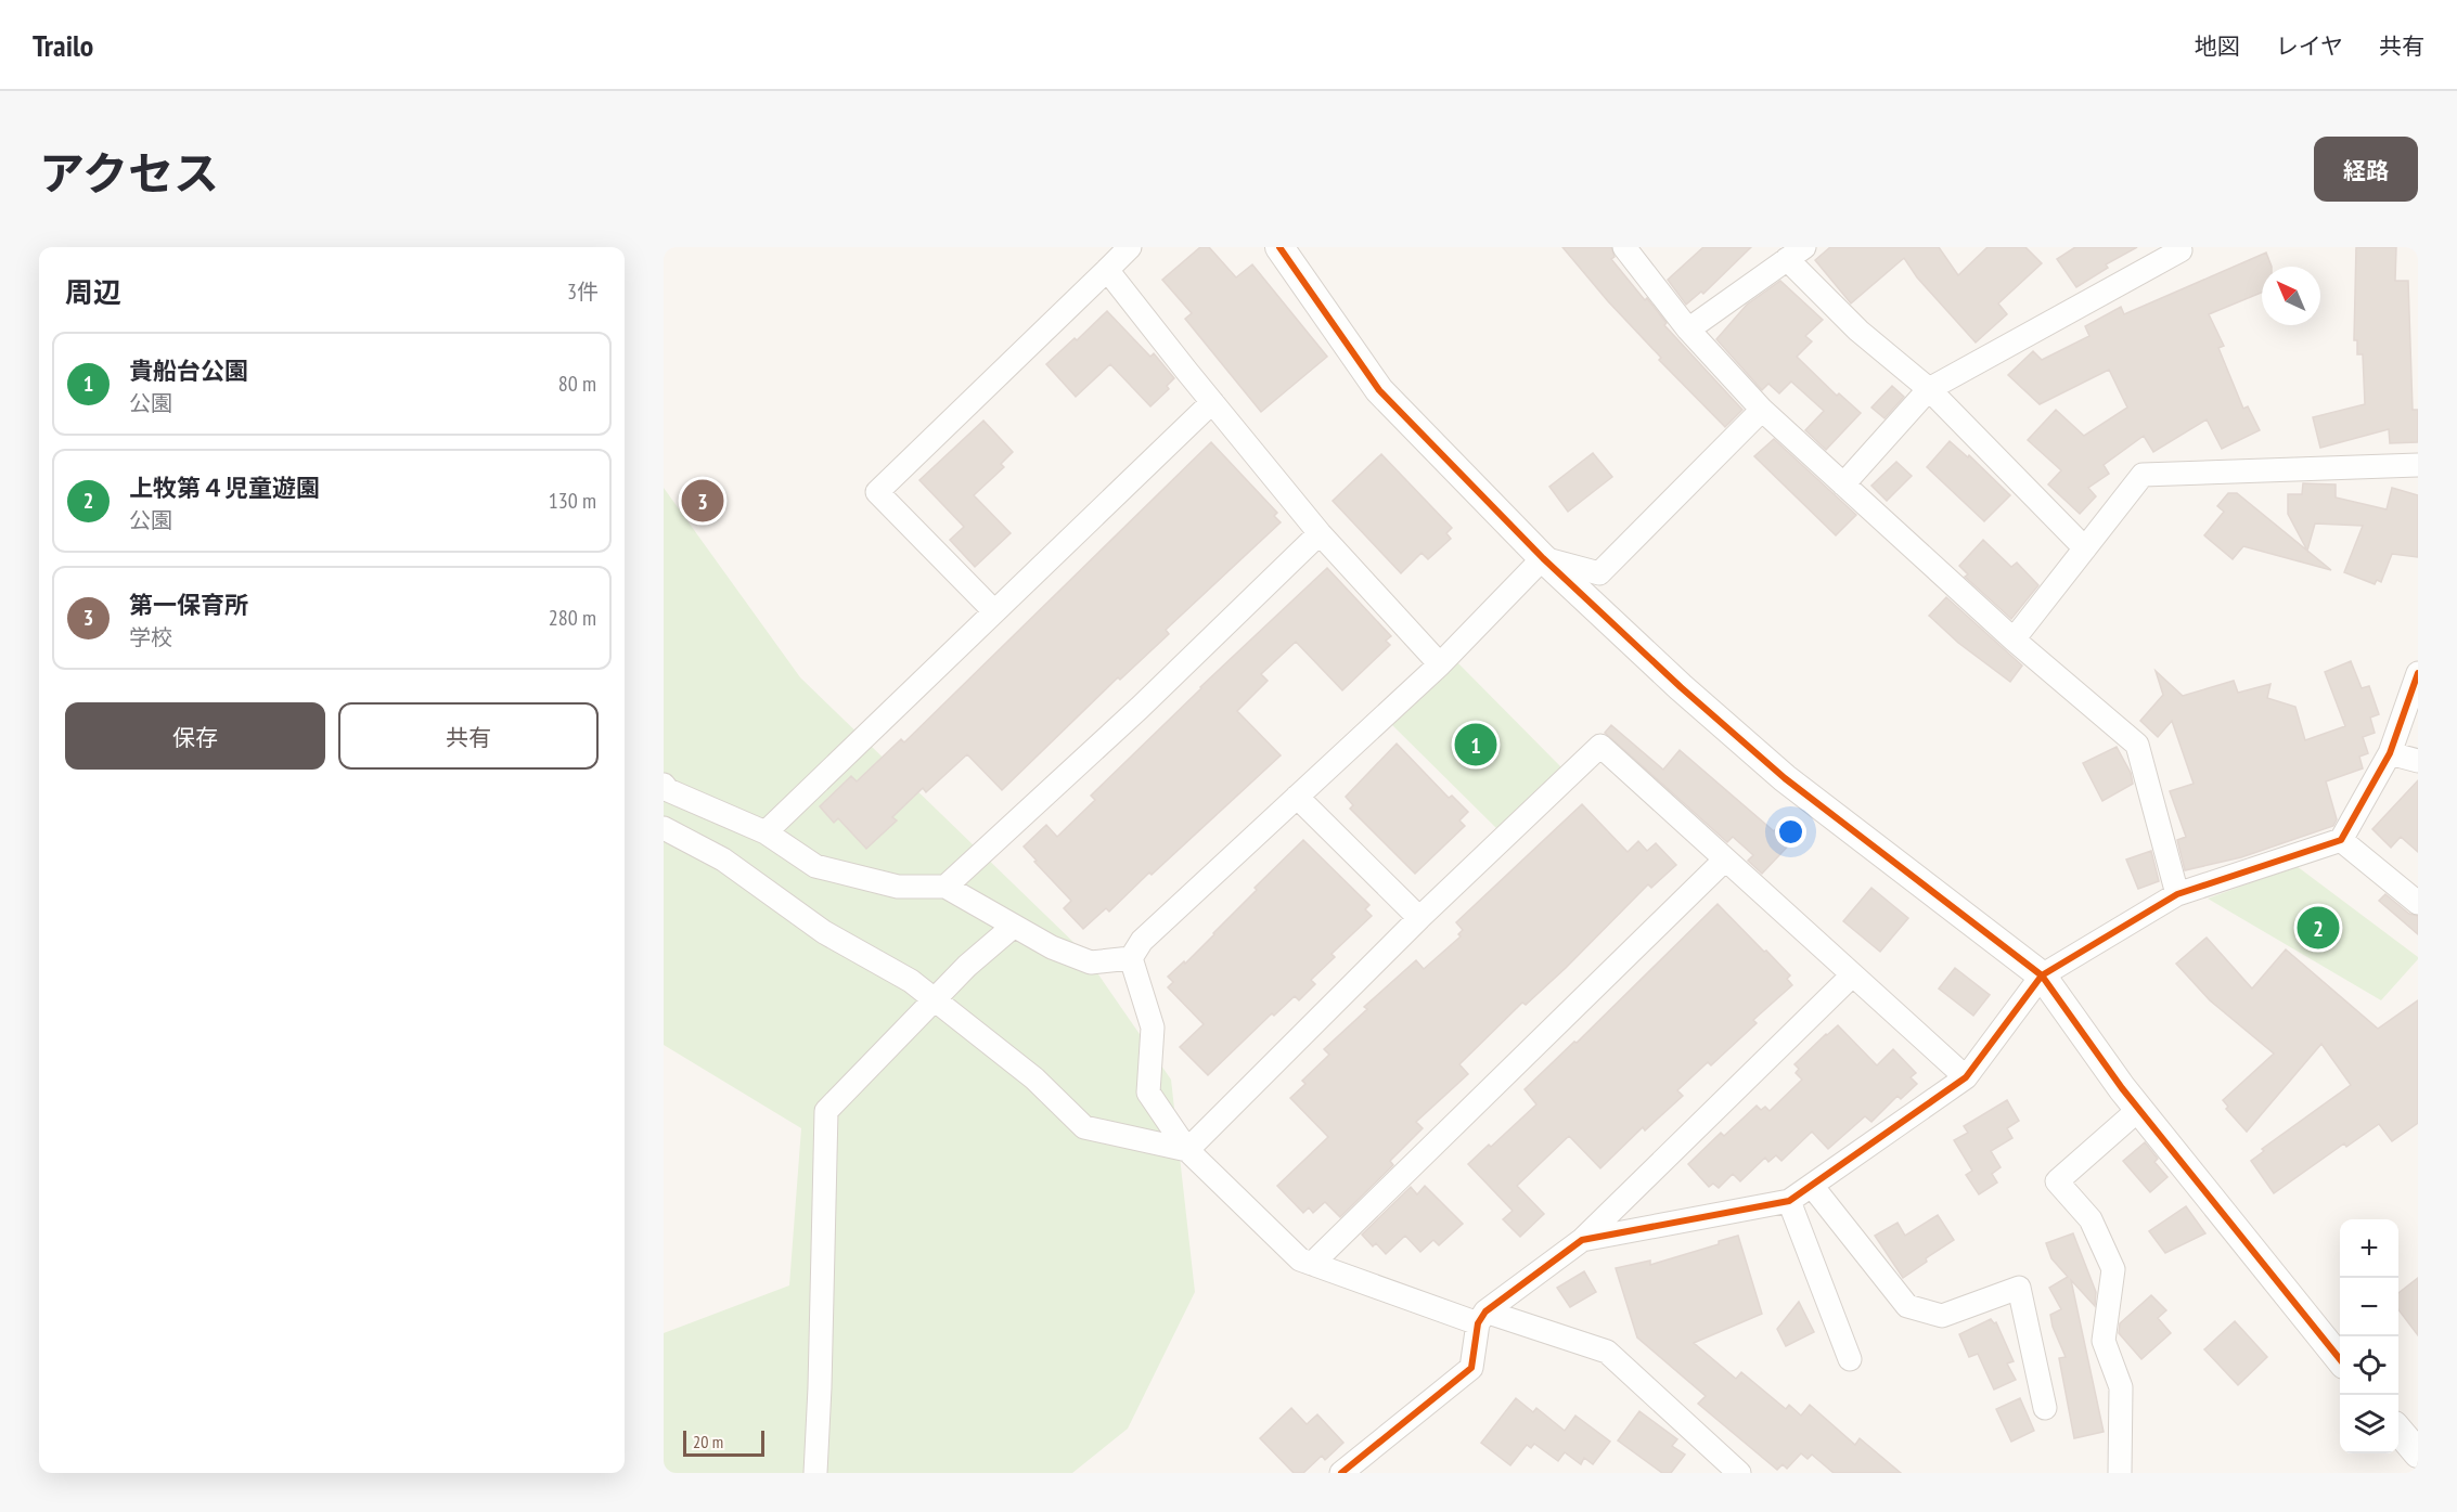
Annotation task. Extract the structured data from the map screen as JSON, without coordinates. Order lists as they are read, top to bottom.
{
  "scale_bar": "20 m",
  "north": "top left",
  "page": {
    "header": "Trailo",
    "nav": ["地図", "レイヤ", "共有"],
    "title": "アクセス",
    "buttons": [
      "経路",
      ["保存", "共有"]
    ],
    "heading": ["周辺", "3件"],
    "list": [
      {
        "mark": "1",
        "name": "貴船台公園",
        "note": "公園",
        "value": "80 m"
      },
      {
        "mark": "2",
        "name": "上牧第４児童遊園",
        "note": "公園",
        "value": "130 m"
      },
      {
        "mark": "3",
        "name": "第一保育所",
        "note": "学校",
        "value": "280 m"
      }
    ],
    "pins": ["3", "1", "2"],
    "map_buttons": ["+", "−"],
    "scale": "20 m"
  }
}
